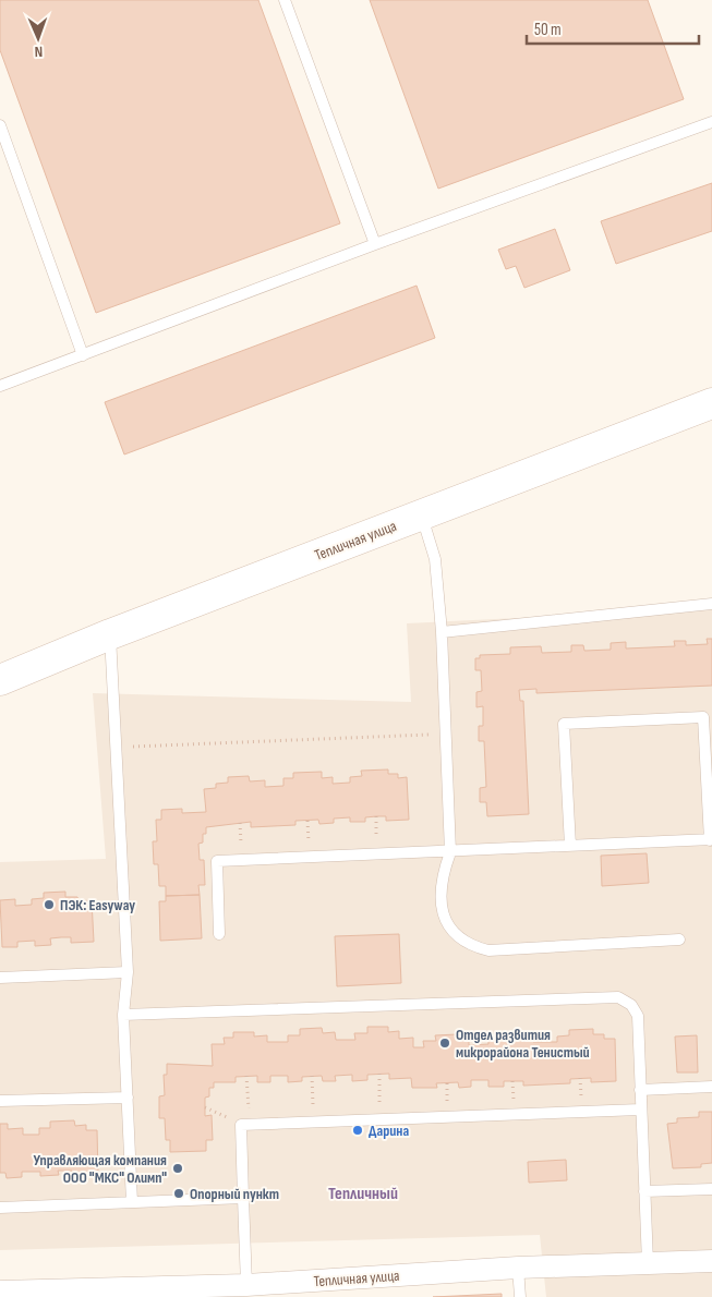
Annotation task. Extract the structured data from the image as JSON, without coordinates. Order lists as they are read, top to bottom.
{
  "streets": {
    "street": ["Тепличная улица"]
  },
  "districts": ["Тепличный"],
  "places": [
    "ПЭК: Easyway",
    "Отдел развития микрорайона Тенистый",
    "Дарина",
    "Управляющая компания ООО \"МКС\" Олимп\"",
    "Опорный пункт"
  ],
  "scale_bar": "50 m",
  "north": "bottom"
}
